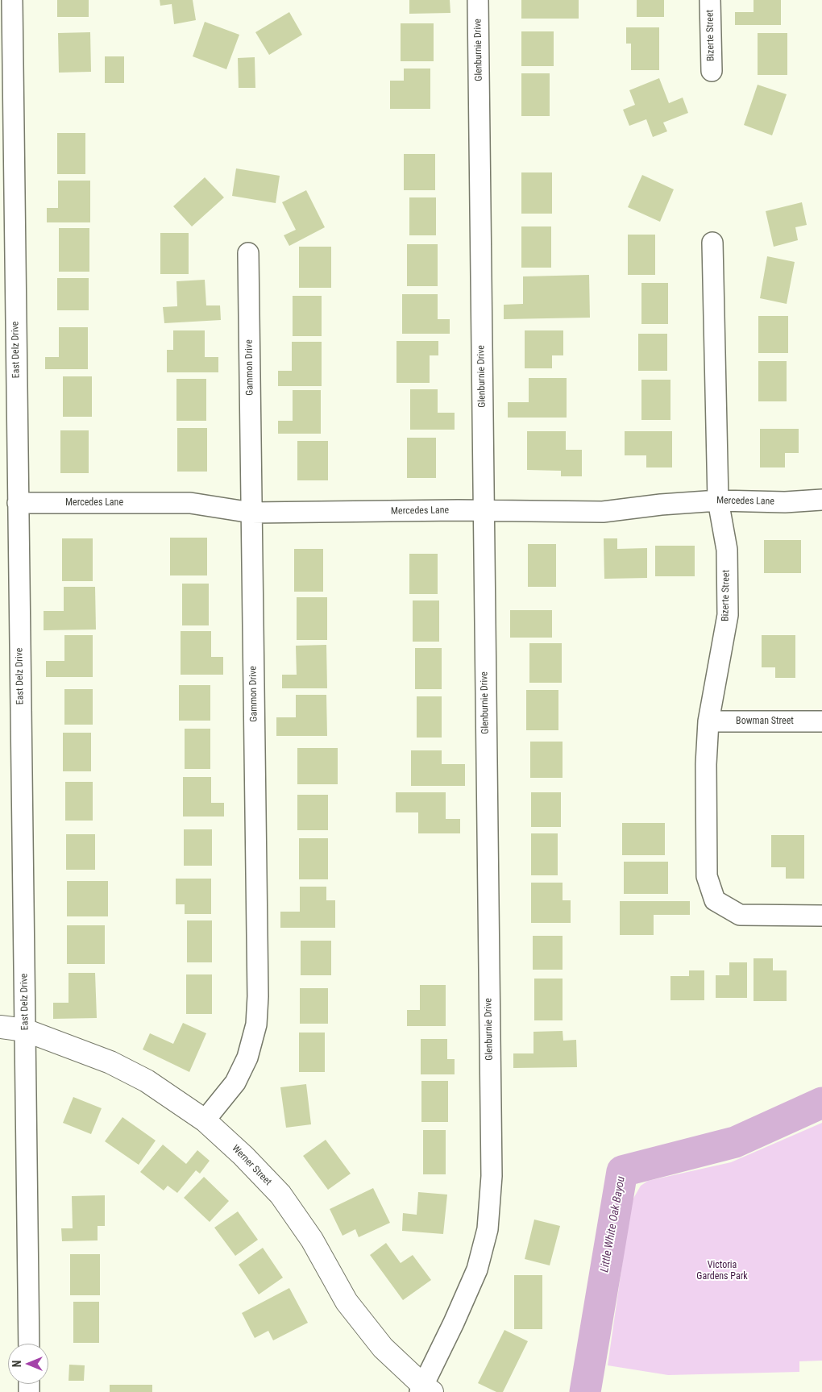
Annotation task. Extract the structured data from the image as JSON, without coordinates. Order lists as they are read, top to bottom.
{
  "streets": {
    "street": [
      "Bizerte Street",
      "Glenburnie Drive",
      "East Delz Drive",
      "Gammon Drive",
      "Mercedes Lane",
      "Bowman Street",
      "Werner Street"
    ]
  },
  "crossings": [
    ["Bizerte Street", "Mercedes Lane"],
    ["Bizerte Street", "Bowman Street"],
    ["Glenburnie Drive", "Mercedes Lane"],
    ["Glenburnie Drive", "Werner Street"],
    ["East Delz Drive", "Mercedes Lane"],
    ["East Delz Drive", "Werner Street"],
    ["Gammon Drive", "Mercedes Lane"],
    ["Gammon Drive", "Werner Street"]
  ],
  "water": ["Little White Oak Bayou"],
  "parks": ["Victoria Gardens Park"],
  "north": "left"
}
